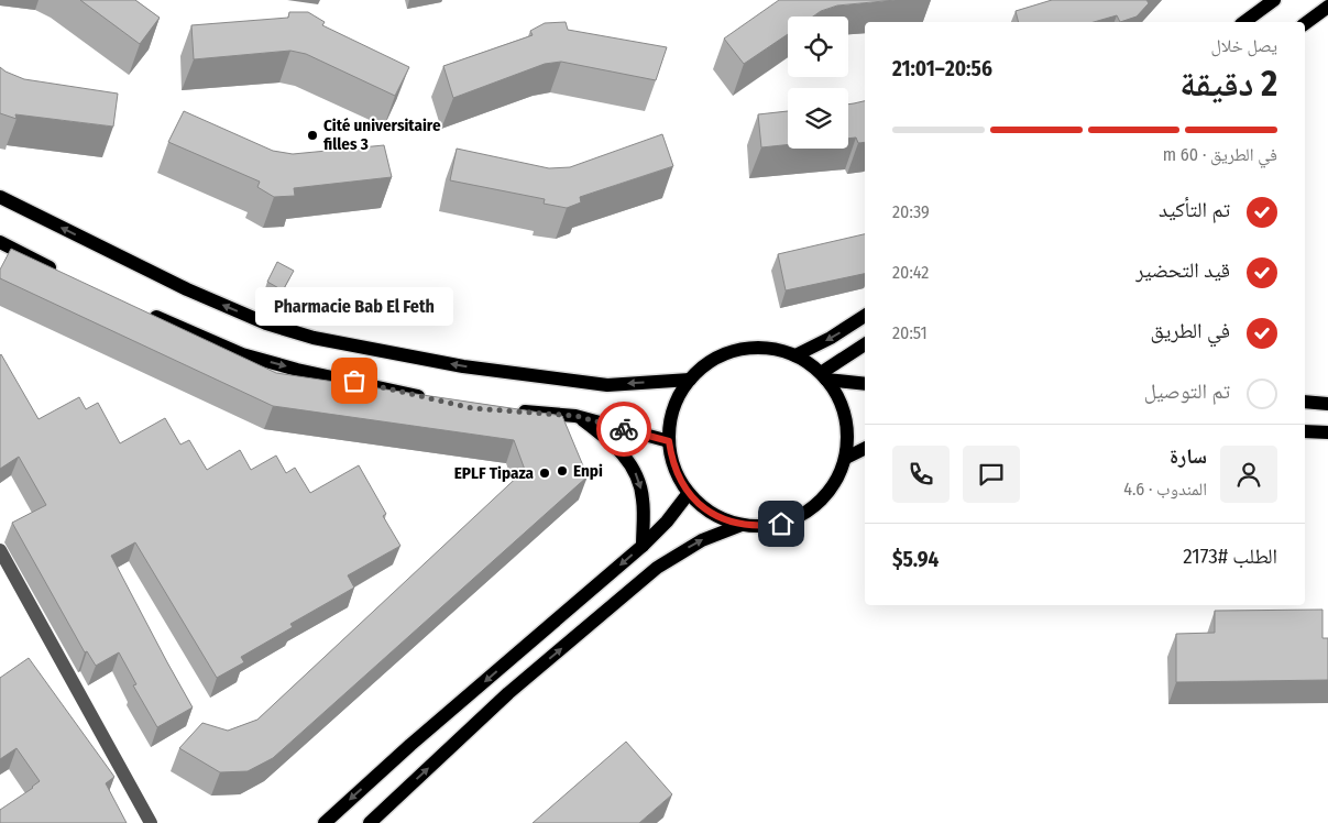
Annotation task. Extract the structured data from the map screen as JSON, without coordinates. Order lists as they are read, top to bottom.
{
  "places": [
    "Cité universitaire filles 3",
    "Pharmacie Bab El Feth",
    "Enpi",
    "EPLF Tipaza"
  ],
  "page": {
    "heading": ["2 دقيقة", "يصل خلال", "20:56–21:01"],
    "panel": [
      "سارة",
      "المندوب · 4.6",
      "الطلب #2173",
      "$5.94"
    ],
    "bar": "في الطريق · 60 m",
    "list": [
      ["تم التأكيد", "20:39"],
      ["قيد التحضير", "20:42"],
      ["في الطريق", "20:51"],
      "تم التوصيل"
    ],
    "bubble": "Pharmacie Bab El Feth"
  }
}
